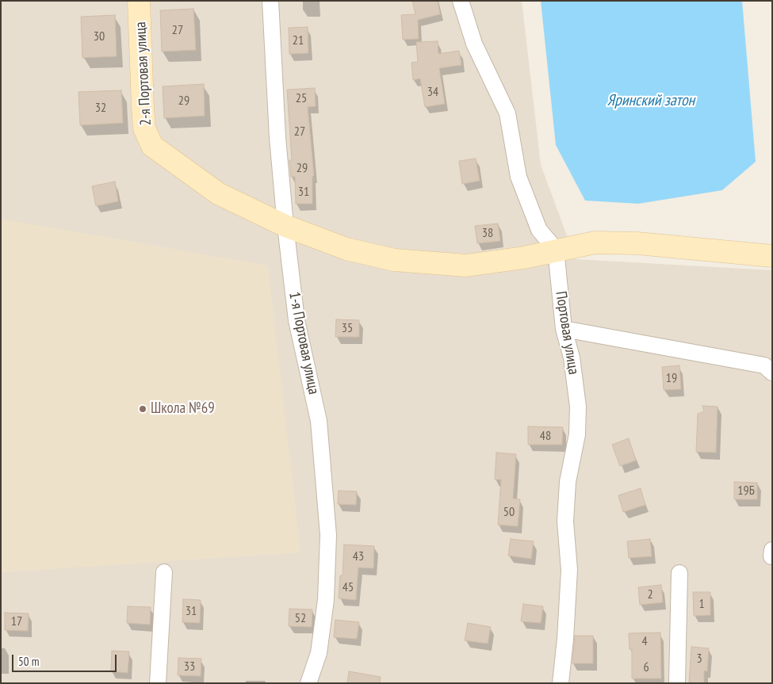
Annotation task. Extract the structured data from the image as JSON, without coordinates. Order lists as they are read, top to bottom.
{
  "streets": {
    "street": ["2-я Портовая улица", "Портовая улица", "1-я Портовая улица"]
  },
  "crossings": [
    ["2-я Портовая улица", "1-я Портовая улица"]
  ],
  "water": ["Яринский затон"],
  "places": ["Школа №69"],
  "house_numbers": [
    "27",
    "30",
    "21",
    "34",
    "25",
    "29",
    "32",
    "27",
    "29",
    "31",
    "38",
    "35",
    "19",
    "48",
    "19Б",
    "50",
    "43",
    "45",
    "2",
    "1",
    "31",
    "52",
    "17",
    "4",
    "3",
    "33",
    "6"
  ],
  "scale_bar": "50 m"
}
